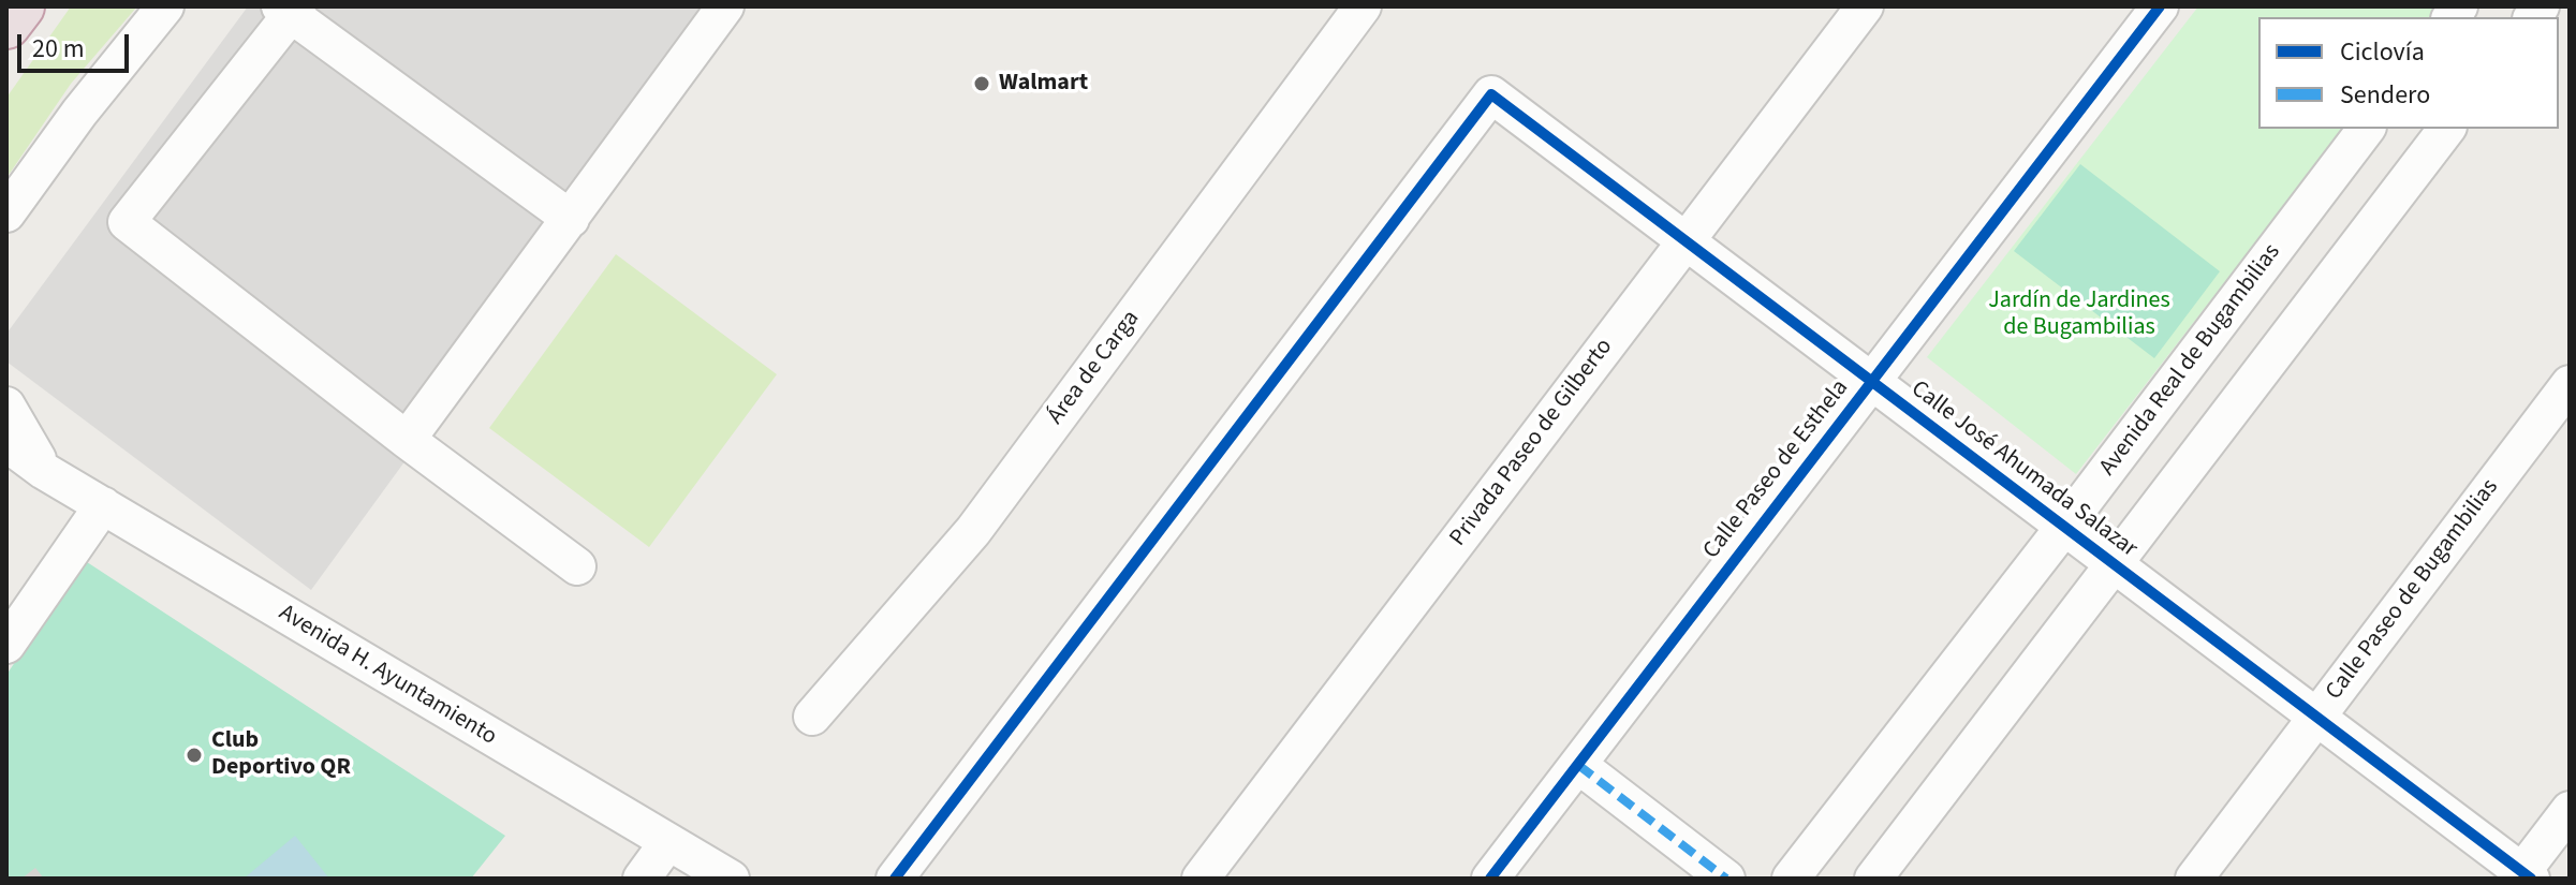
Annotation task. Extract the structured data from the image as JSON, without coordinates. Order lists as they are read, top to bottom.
{
  "streets": {
    "street": [
      "Avenida Real de Bugambilias",
      "Área de Carga",
      "Privada Paseo de Gilberto",
      "Calle Paseo de Esthela",
      "Calle José Ahumada Salazar",
      "Calle Paseo de Bugambilias",
      "Avenida H. Ayuntamiento"
    ]
  },
  "crossings": [
    ["Avenida Real de Bugambilias", "Calle José Ahumada Salazar"],
    ["Privada Paseo de Gilberto", "Calle José Ahumada Salazar"],
    ["Calle Paseo de Esthela", "Calle José Ahumada Salazar"],
    ["Calle José Ahumada Salazar", "Calle Paseo de Bugambilias"]
  ],
  "parks": ["Jardín de Jardines de Bugambilias"],
  "places": ["Walmart", "Club Deportivo QR"],
  "legend": ["Ciclovía", "Sendero"],
  "scale_bar": "20 m"
}
